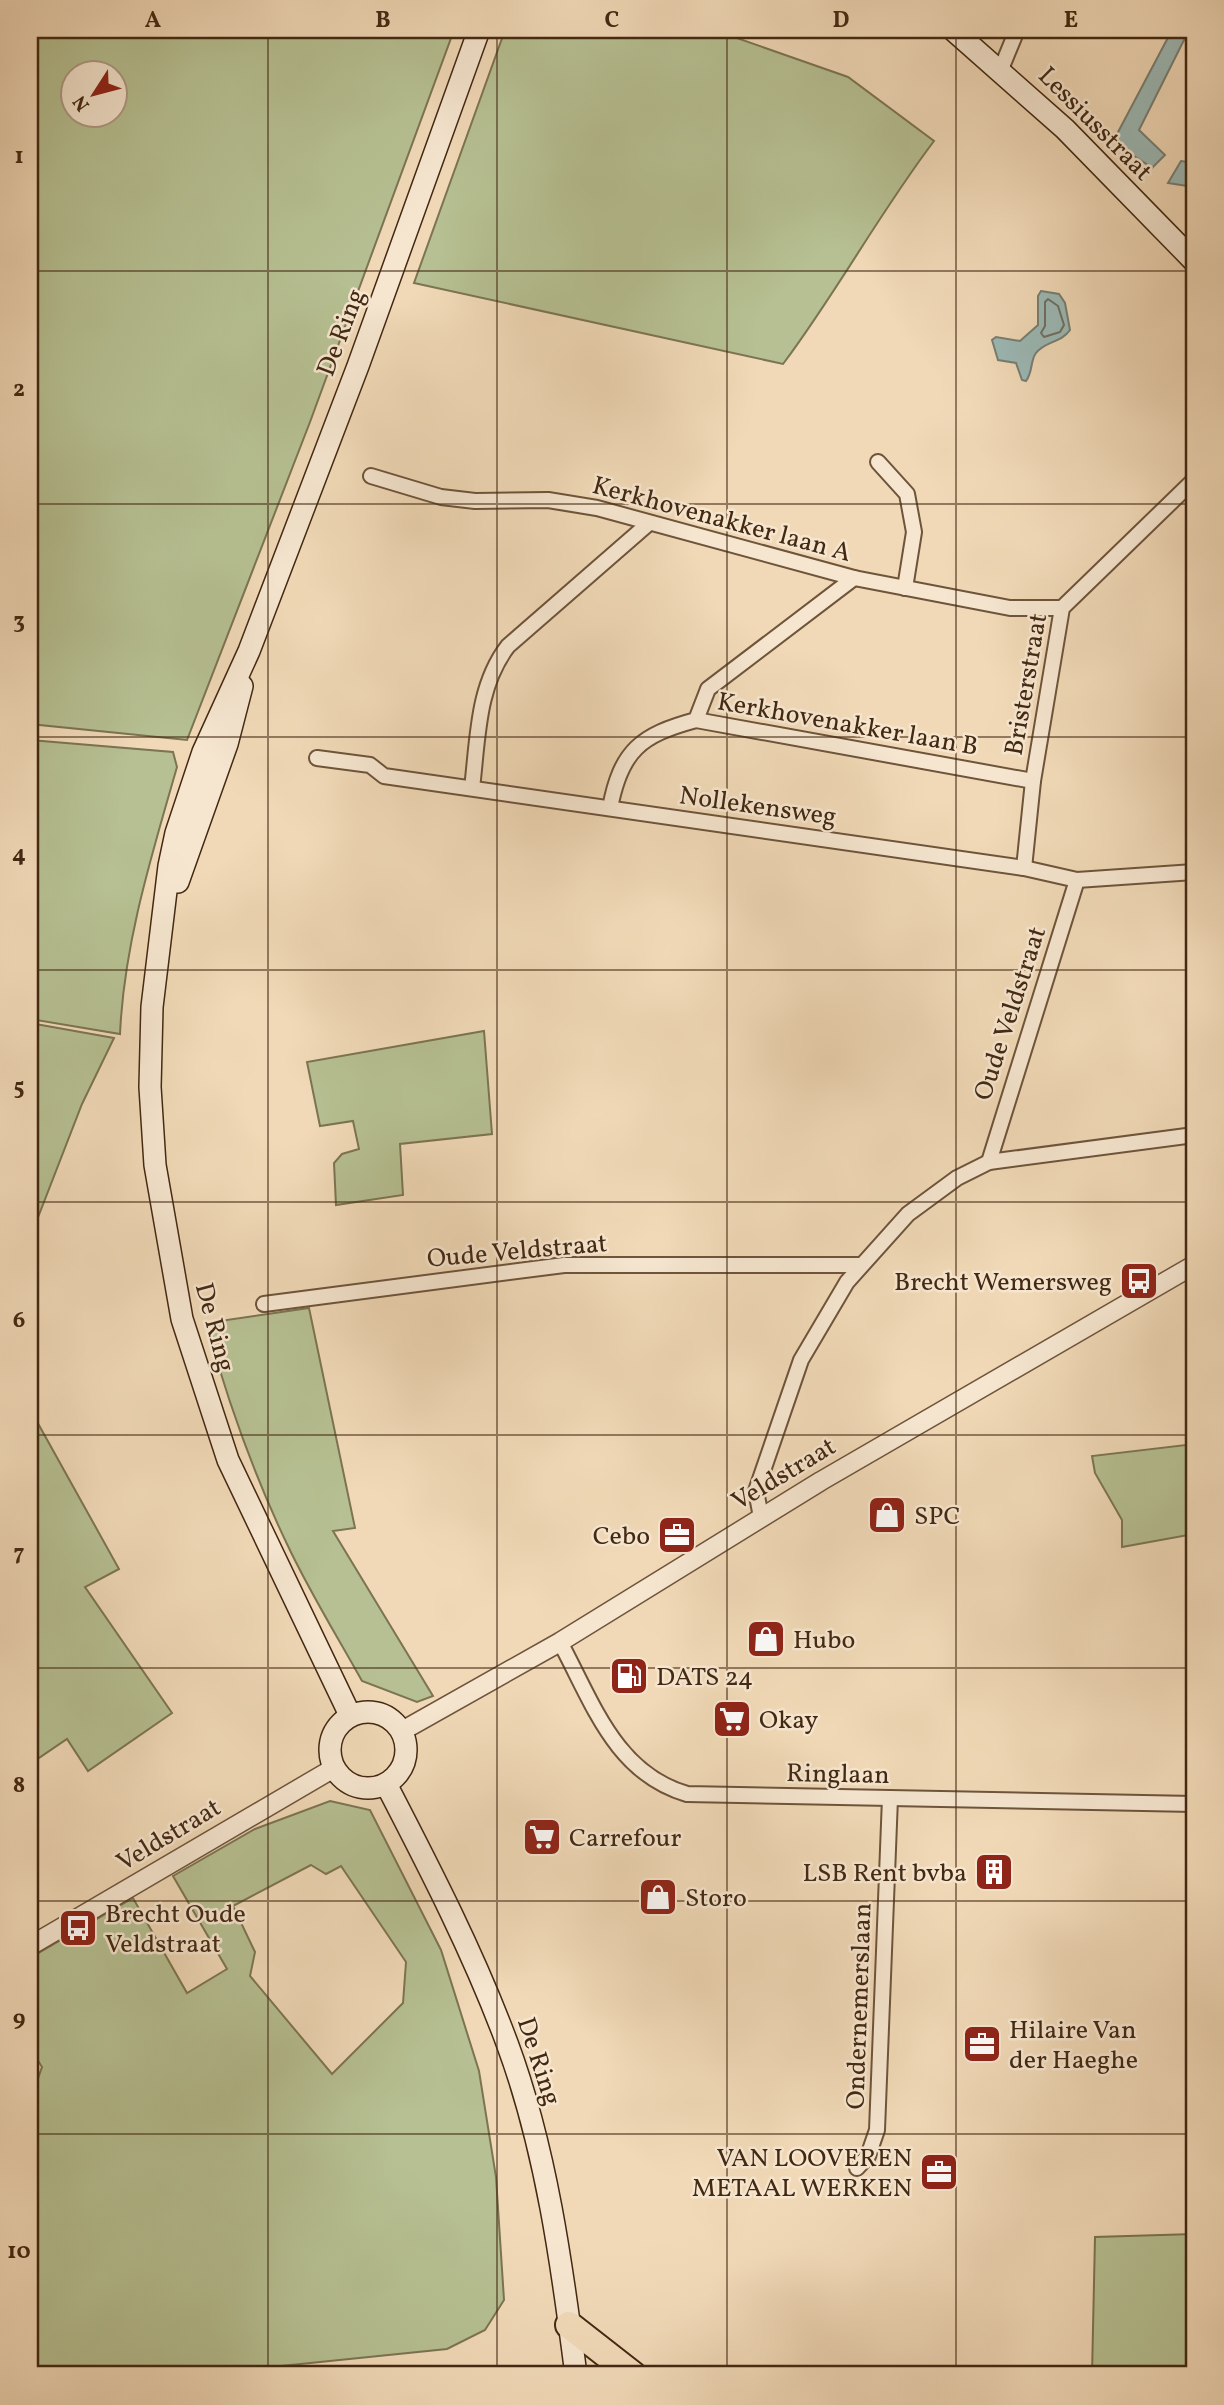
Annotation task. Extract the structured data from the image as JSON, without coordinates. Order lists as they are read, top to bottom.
{
  "streets": {
    "main road": ["Lessiusstraat", "De Ring"],
    "street": [
      "Kerkhovenakker laan A",
      "Bristerstraat",
      "Kerkhovenakker laan B",
      "Nollekensweg",
      "Oude Veldstraat",
      "Veldstraat",
      "Ringlaan",
      "Ondernemerslaan"
    ]
  },
  "crossings": [
    ["De Ring", "Veldstraat"],
    ["Kerkhovenakker laan A", "Bristerstraat"],
    ["Bristerstraat", "Kerkhovenakker laan B"],
    ["Bristerstraat", "Nollekensweg"],
    ["Nollekensweg", "Oude Veldstraat"],
    ["Veldstraat", "Ringlaan"],
    ["Ringlaan", "Ondernemerslaan"]
  ],
  "places": {
    "bus stop": ["Brecht Wemersweg", "Brecht Oude Veldstraat"],
    "shop": ["SPC", "Hubo", "Storo"],
    "office": ["Cebo", "Hilaire Van der Haeghe", "VAN LOOVEREN METAAL WERKEN"],
    "fuel station": ["DATS 24"],
    "supermarket": ["Okay", "Carrefour"],
    "building": ["LSB Rent bvba"]
  },
  "north": "bottom left",
  "grid": {
    "columns": [
      "A",
      "B",
      "C",
      "D",
      "E"
    ],
    "rows": [
      "1",
      "2",
      "3",
      "4",
      "5",
      "6",
      "7",
      "8",
      "9",
      "10"
    ]
  }
}
